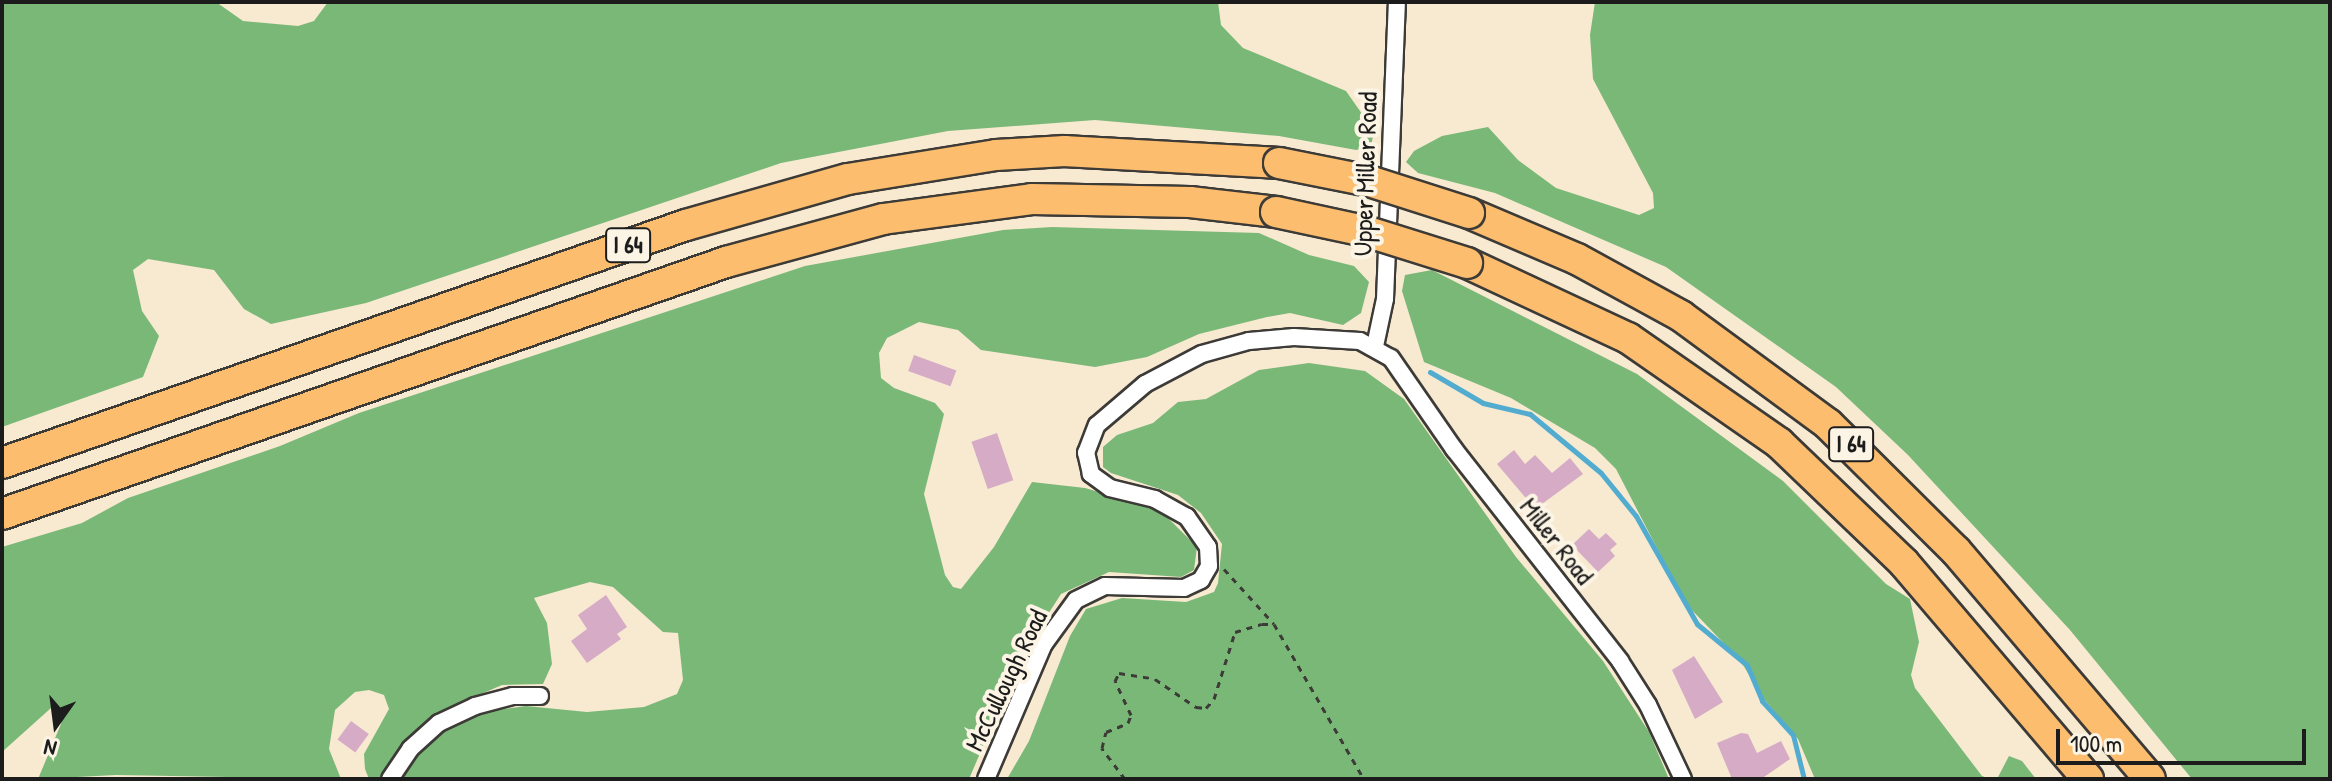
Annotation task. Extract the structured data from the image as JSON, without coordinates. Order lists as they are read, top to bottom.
{
  "streets": {
    "highway": ["I 64"],
    "street": ["Upper Miller Road", "Miller Road", "McCullough Road"]
  },
  "crossings": [
    ["Upper Miller Road", "Miller Road"],
    ["Upper Miller Road", "McCullough Road"],
    ["Miller Road", "McCullough Road"]
  ],
  "scale_bar": "100 m",
  "north": "bottom"
}
